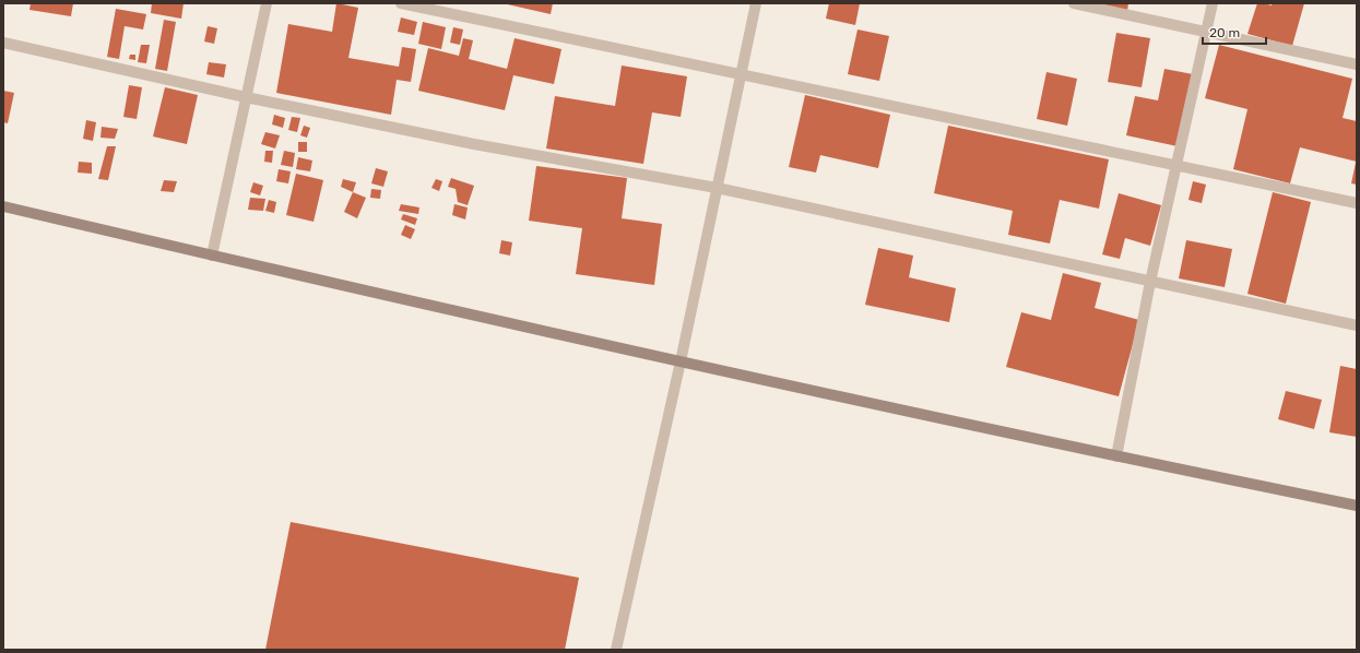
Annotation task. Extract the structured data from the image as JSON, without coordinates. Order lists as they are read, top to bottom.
{
  "scale_bar": "20 m"
}
